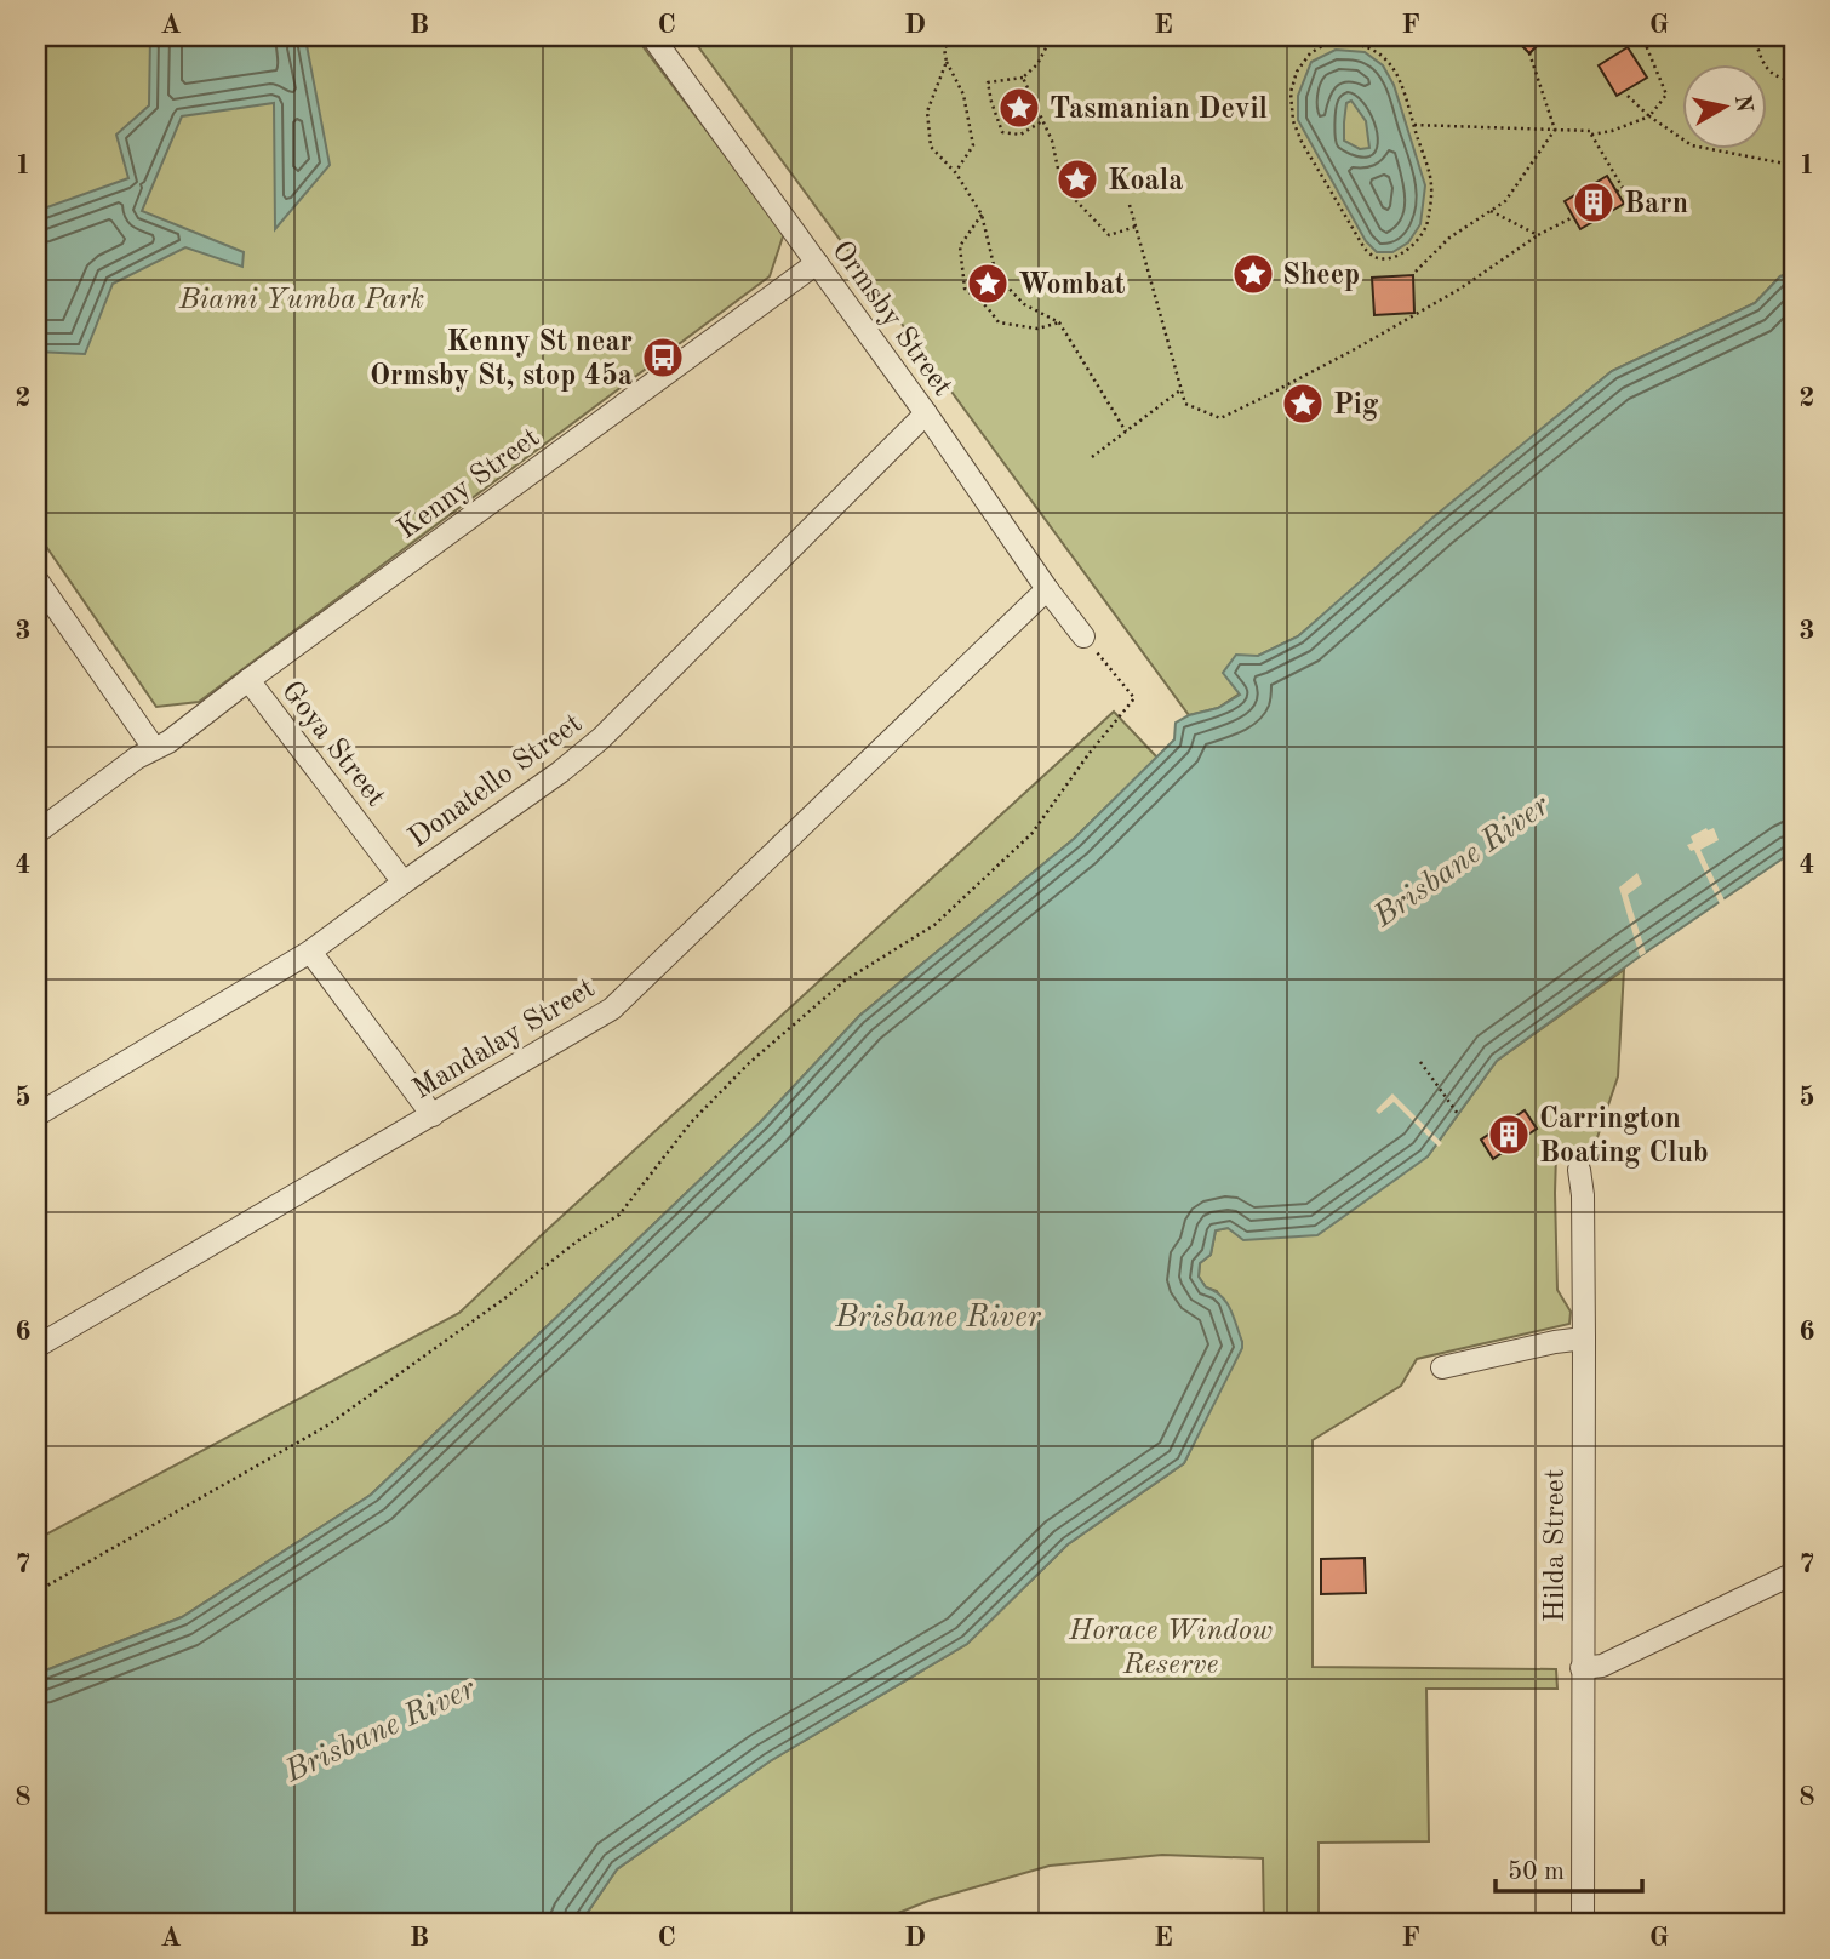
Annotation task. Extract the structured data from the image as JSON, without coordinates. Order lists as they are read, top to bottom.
{
  "streets": {
    "street": [
      "Ormsby Street",
      "Kenny Street",
      "Goya Street",
      "Donatello Street",
      "Mandalay Street",
      "Hilda Street"
    ]
  },
  "crossings": [
    ["Ormsby Street", "Kenny Street"],
    ["Ormsby Street", "Donatello Street"],
    ["Ormsby Street", "Mandalay Street"],
    ["Kenny Street", "Goya Street"],
    ["Goya Street", "Donatello Street"]
  ],
  "water": ["Brisbane River"],
  "parks": ["Biami Yumba Park", "Horace Window Reserve"],
  "places": {
    "place": [
      "Tasmanian Devil",
      "Koala",
      "Sheep",
      "Wombat",
      "Pig"
    ],
    "building": ["Barn", "Carrington Boating Club"],
    "bus stop": ["Kenny St near Ormsby St, stop 45a"]
  },
  "scale_bar": "50 m",
  "north": "right",
  "grid": {
    "columns": [
      "A",
      "B",
      "C",
      "D",
      "E",
      "F",
      "G"
    ],
    "rows": [
      "1",
      "2",
      "3",
      "4",
      "5",
      "6",
      "7",
      "8"
    ]
  }
}
